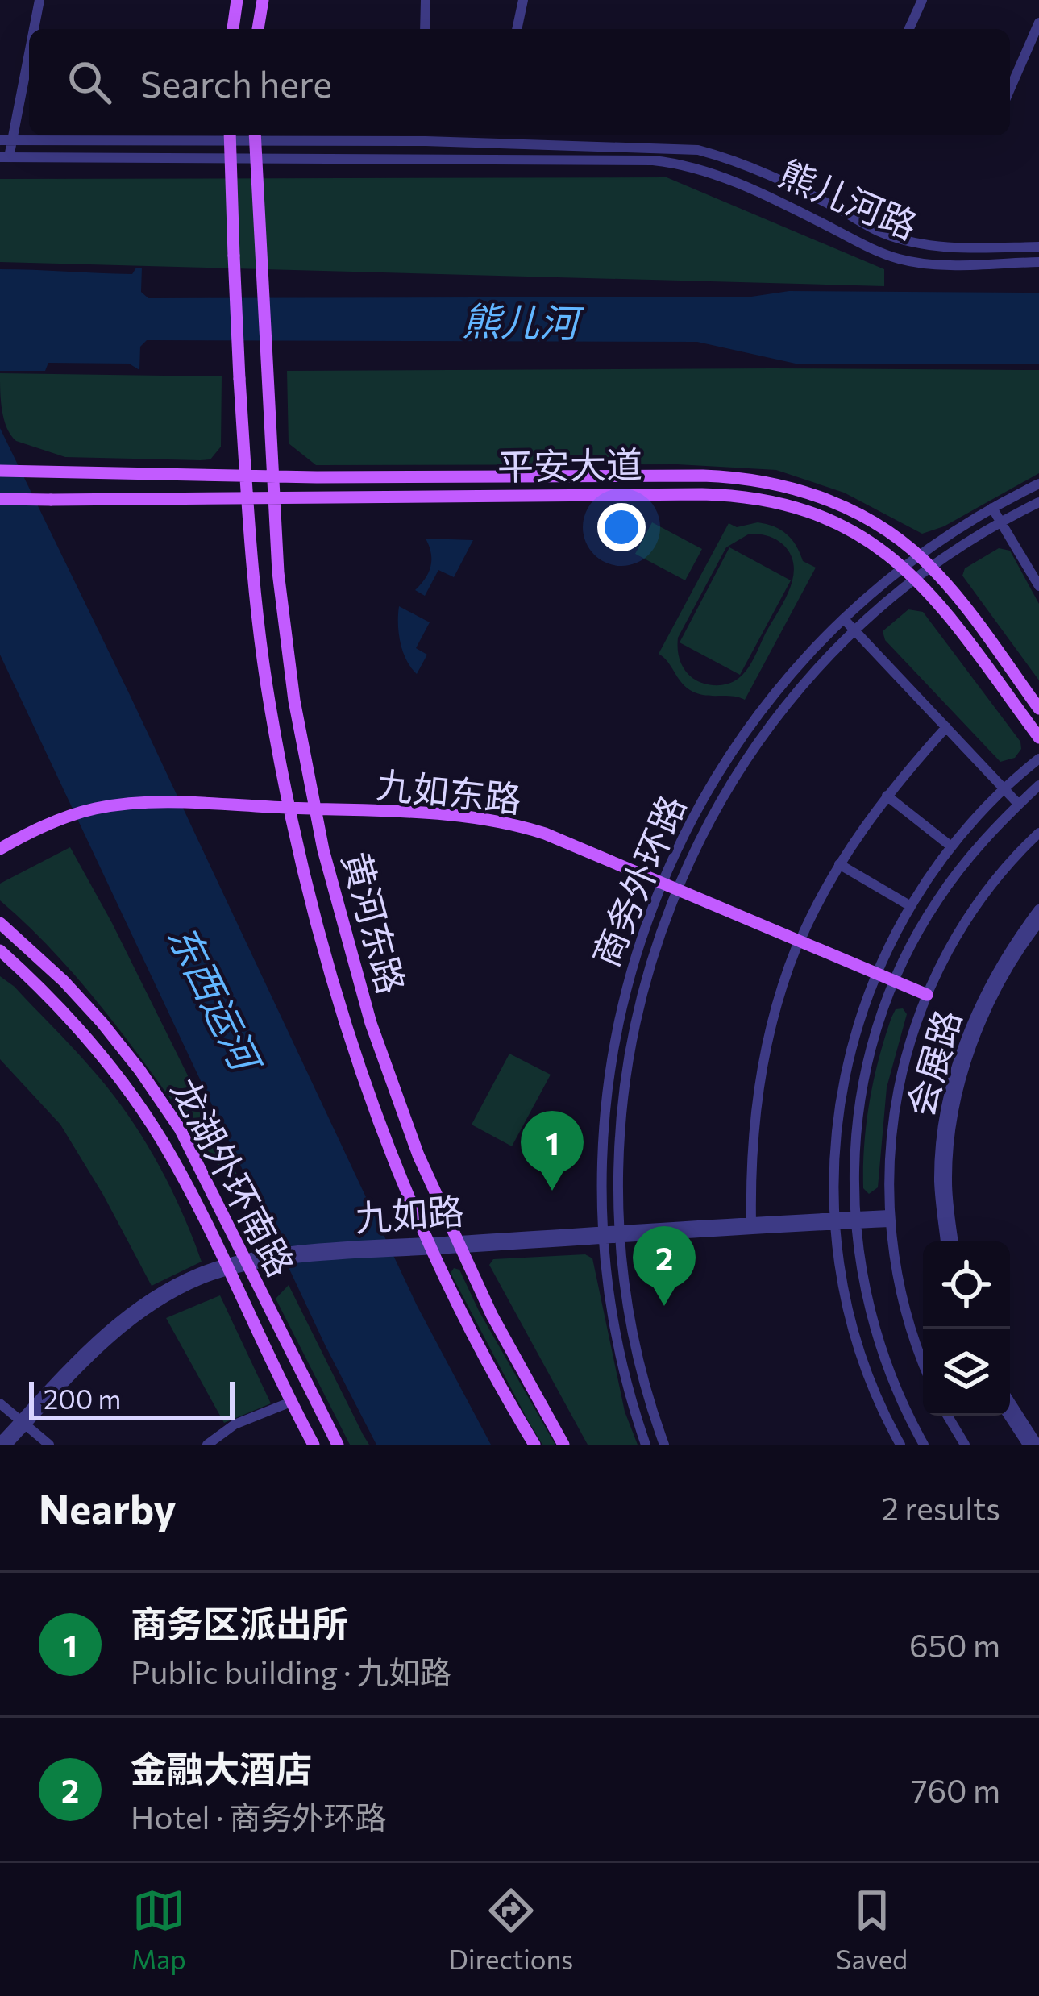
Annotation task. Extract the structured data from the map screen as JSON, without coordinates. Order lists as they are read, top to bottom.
{
  "streets": {
    "main road": [
      "平安大道",
      "九如东路",
      "黄河东路",
      "龙湖外环南路"
    ],
    "street": [
      "熊儿河路",
      "商务外环路",
      "会展路",
      "九如路"
    ]
  },
  "crossings": [
    ["熊儿河路", "黄河东路"],
    ["平安大道", "商务外环路"],
    ["平安大道", "黄河东路"],
    ["九如东路", "商务外环路"],
    ["九如东路", "黄河东路"],
    ["商务外环路", "九如路"],
    ["黄河东路", "九如路"],
    ["龙湖外环南路", "九如路"]
  ],
  "water": ["熊儿河", "东西运河"],
  "scale_bar": "200 m",
  "page": {
    "search": "Search here",
    "pins": ["1", "2"],
    "scale": "200 m",
    "heading": ["Nearby", "2 results"],
    "list": [
      {
        "mark": "1",
        "name": "商务区派出所",
        "note": "Public building · 九如路",
        "value": "650 m"
      },
      {
        "mark": "2",
        "name": "金融大酒店",
        "note": "Hotel · 商务外环路",
        "value": "760 m"
      }
    ],
    "nav": ["Map", "Directions", "Saved"]
  }
}
